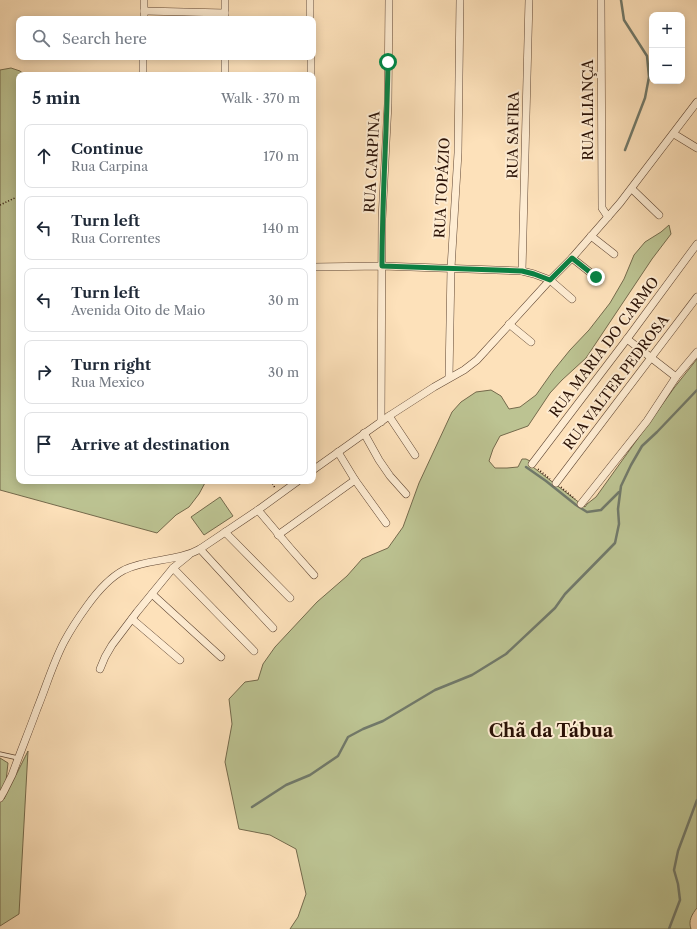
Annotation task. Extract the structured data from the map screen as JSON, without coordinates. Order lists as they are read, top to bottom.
{
  "streets": {
    "street": [
      "RUA ALIANÇA",
      "RUA SAFIRA",
      "RUA CARPINA",
      "RUA TOPÁZIO",
      "RUA MARIA DO CARMO",
      "RUA VALTER PEDROSA"
    ]
  },
  "districts": ["Chã da Tábua"],
  "page": {
    "map_buttons": ["+", "−"],
    "search": "Search here",
    "heading": ["5 min", "Walk · 370 m"],
    "list": [
      ["Continue", "Rua Carpina", "170 m"],
      ["Turn left", "Rua Correntes", "140 m"],
      ["Turn left", "Avenida Oito de Maio", "30 m"],
      ["Turn right", "Rua Mexico", "30 m"],
      "Arrive at destination"
    ]
  }
}
